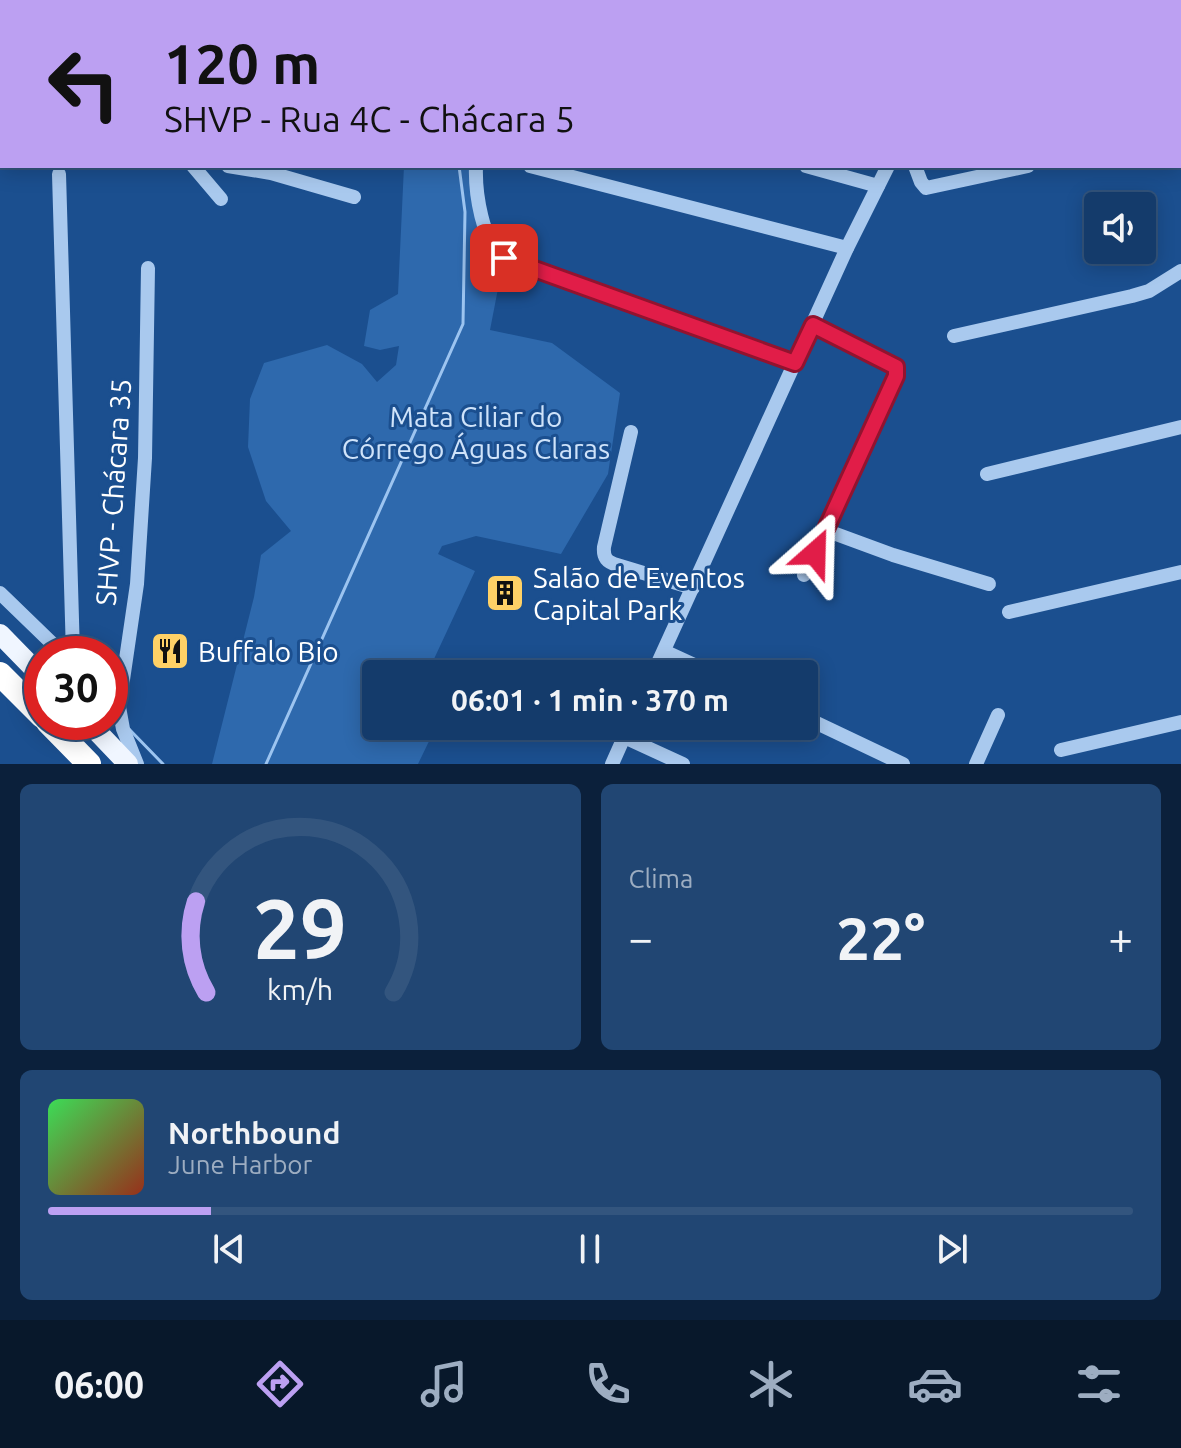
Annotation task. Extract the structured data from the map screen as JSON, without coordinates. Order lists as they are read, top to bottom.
{
  "streets": {
    "street": ["SHVP - Chácara 35"]
  },
  "parks": ["Mata Ciliar do Córrego Águas Claras"],
  "places": {
    "building": ["Salão de Eventos Capital Park"],
    "restaurant": ["Buffalo Bio"]
  },
  "page": {
    "turn": ["120 m", "SHVP - Rua 4C - Chácara 5"],
    "limit": "30",
    "trip": "06:01 · 1 min · 370 m",
    "tile": "Clima",
    "heat": ["−", "22°", "+"],
    "song": ["Northbound", "June Harbor"],
    "tabs": "06:00",
    "gauge": ["29", "km/h"]
  }
}
